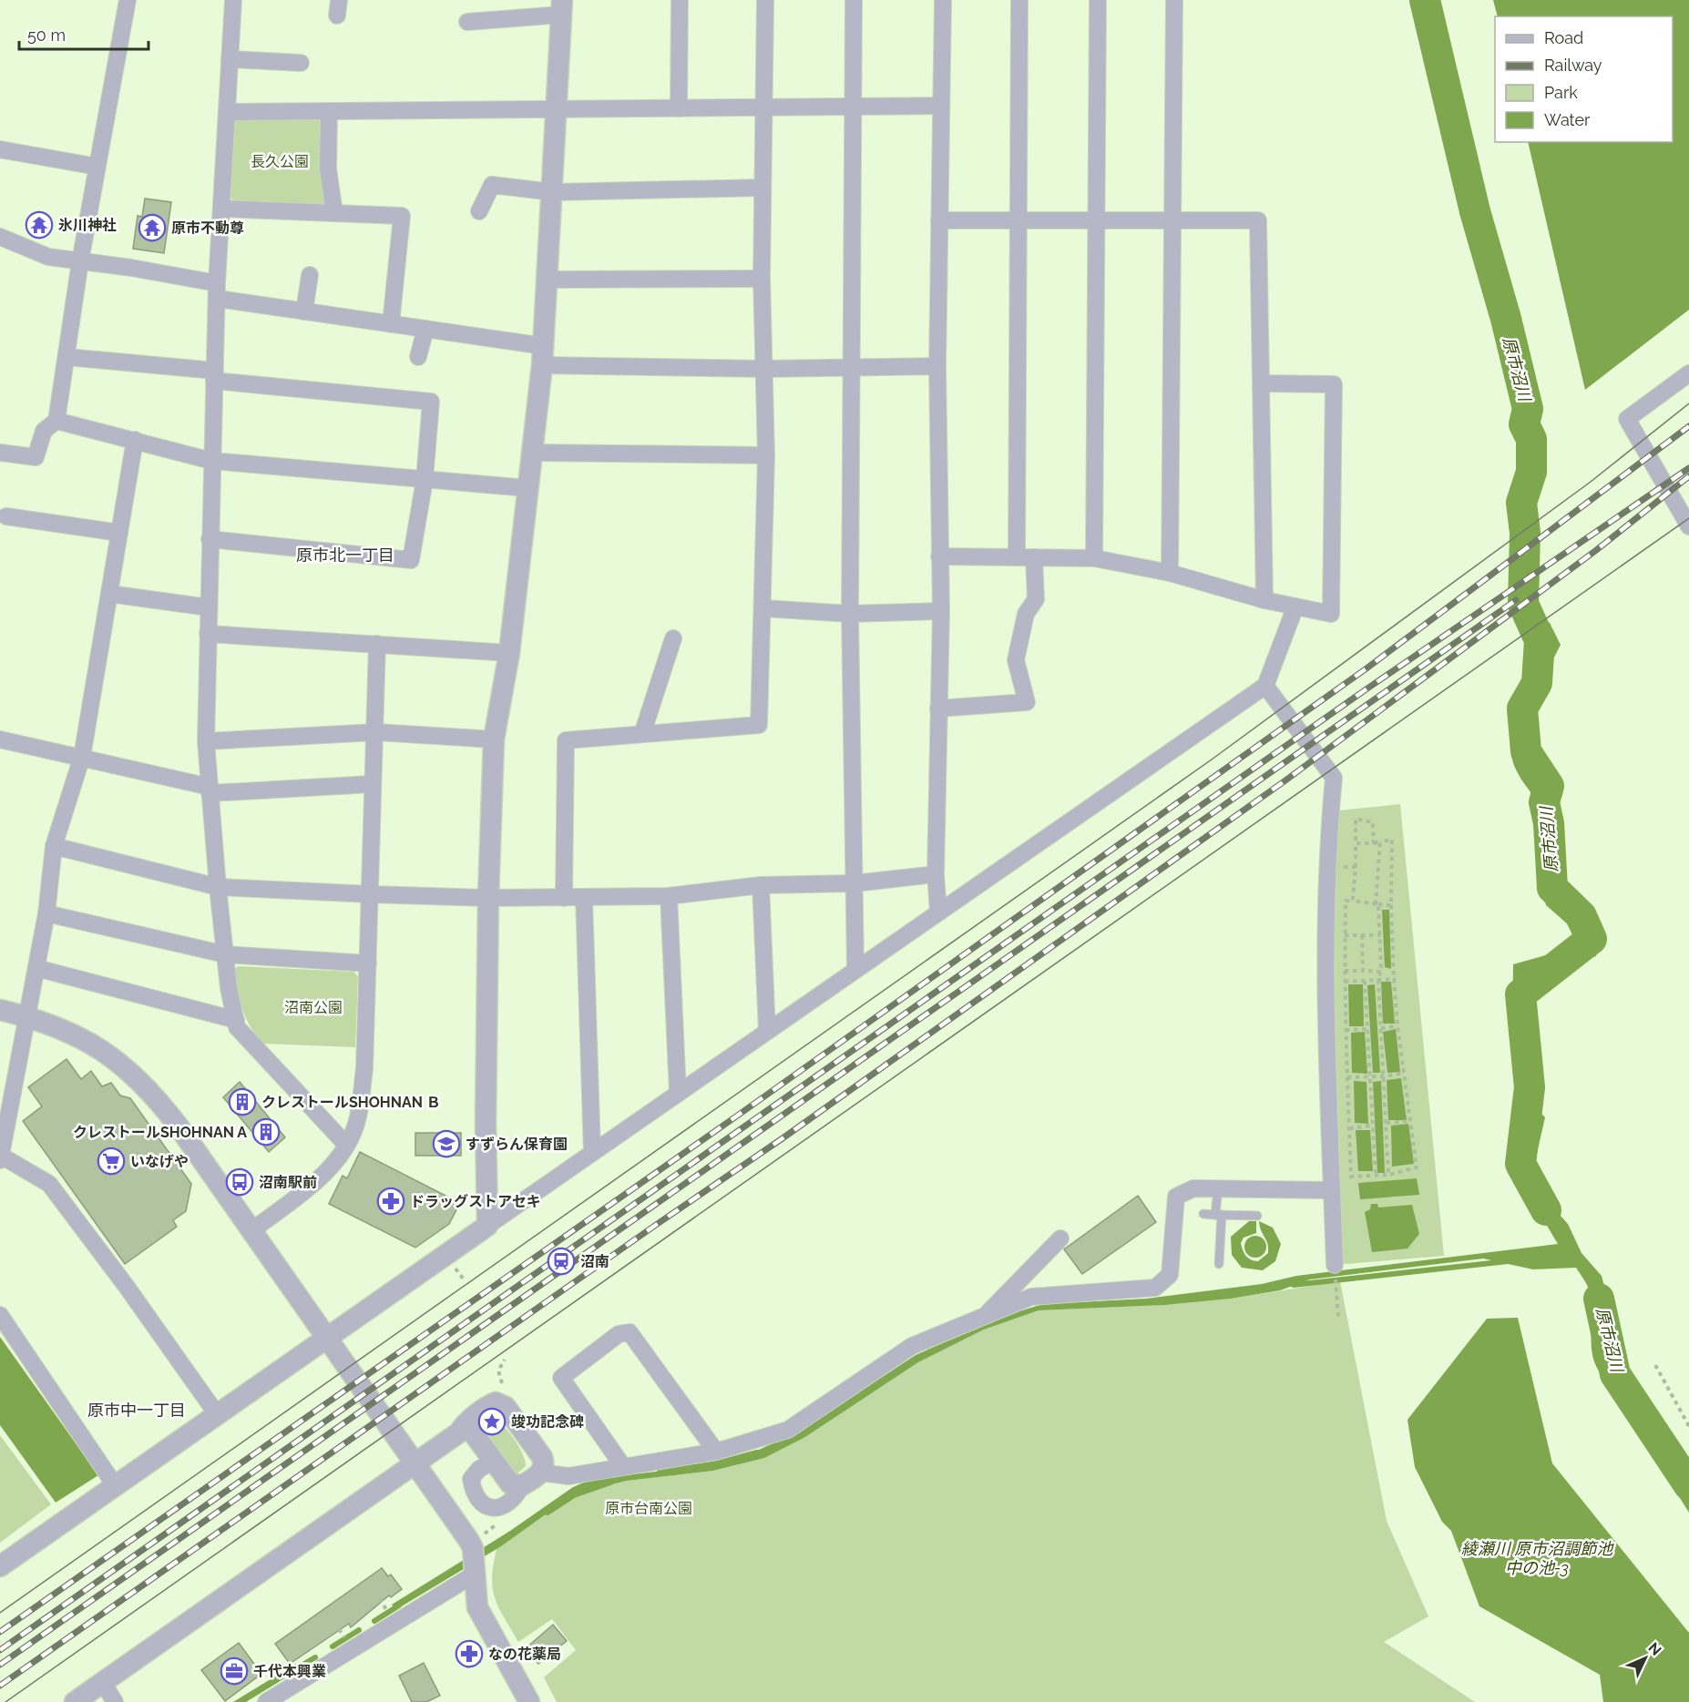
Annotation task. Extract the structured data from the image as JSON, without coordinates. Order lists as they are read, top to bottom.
{
  "districts": ["原市北一丁目", "原市中一丁目"],
  "water": ["原市沼川", "綾瀬川 原市沼調節池 中の池-3"],
  "parks": ["長久公園", "沼南公園", "原市台南公園"],
  "places": {
    "temple": ["氷川神社", "原市不動尊"],
    "building": ["クレストールSHOHNAN Ｂ", "クレストールSHOHNAN A"],
    "school or university": ["すずらん保育園"],
    "supermarket": ["いなげや"],
    "bus stop": ["沼南駅前"],
    "pharmacy": ["ドラッグストアセキ", "なの花薬局"],
    "station": ["沼南"],
    "place": ["竣功記念碑"],
    "office": ["千代本興業"]
  },
  "legend": [
    "Road",
    "Railway",
    "Park",
    "Water"
  ],
  "scale_bar": "50 m",
  "north": "top right"
}
